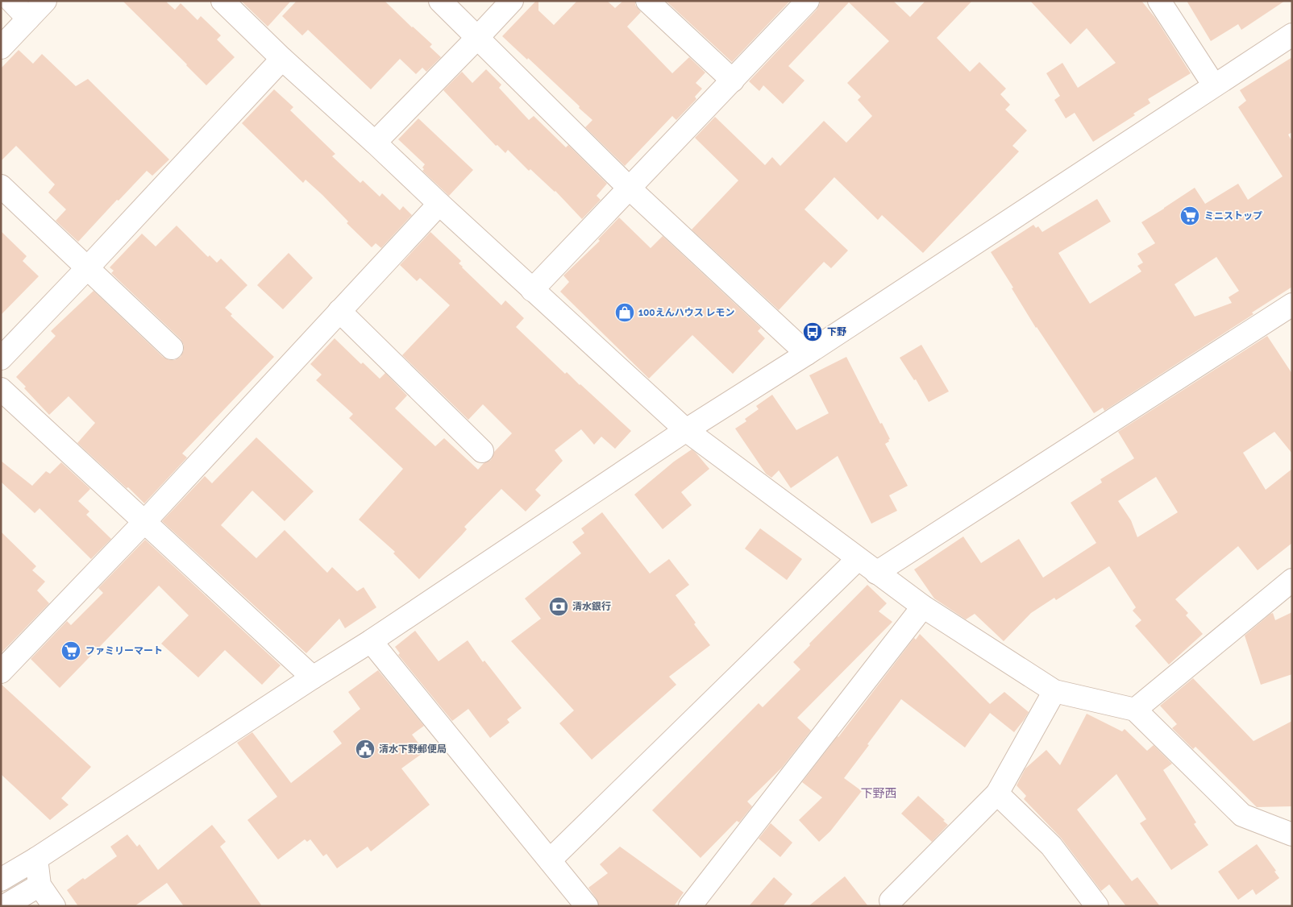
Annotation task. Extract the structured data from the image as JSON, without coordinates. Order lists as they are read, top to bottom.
{
  "districts": ["下野西"],
  "places": {
    "supermarket": ["ミニストップ", "ファミリーマート"],
    "shop": ["100えんハウス レモン"],
    "bus stop": ["下野"],
    "bank": ["清水銀行"],
    "public building": ["清水下野郵便局"]
  }
}
